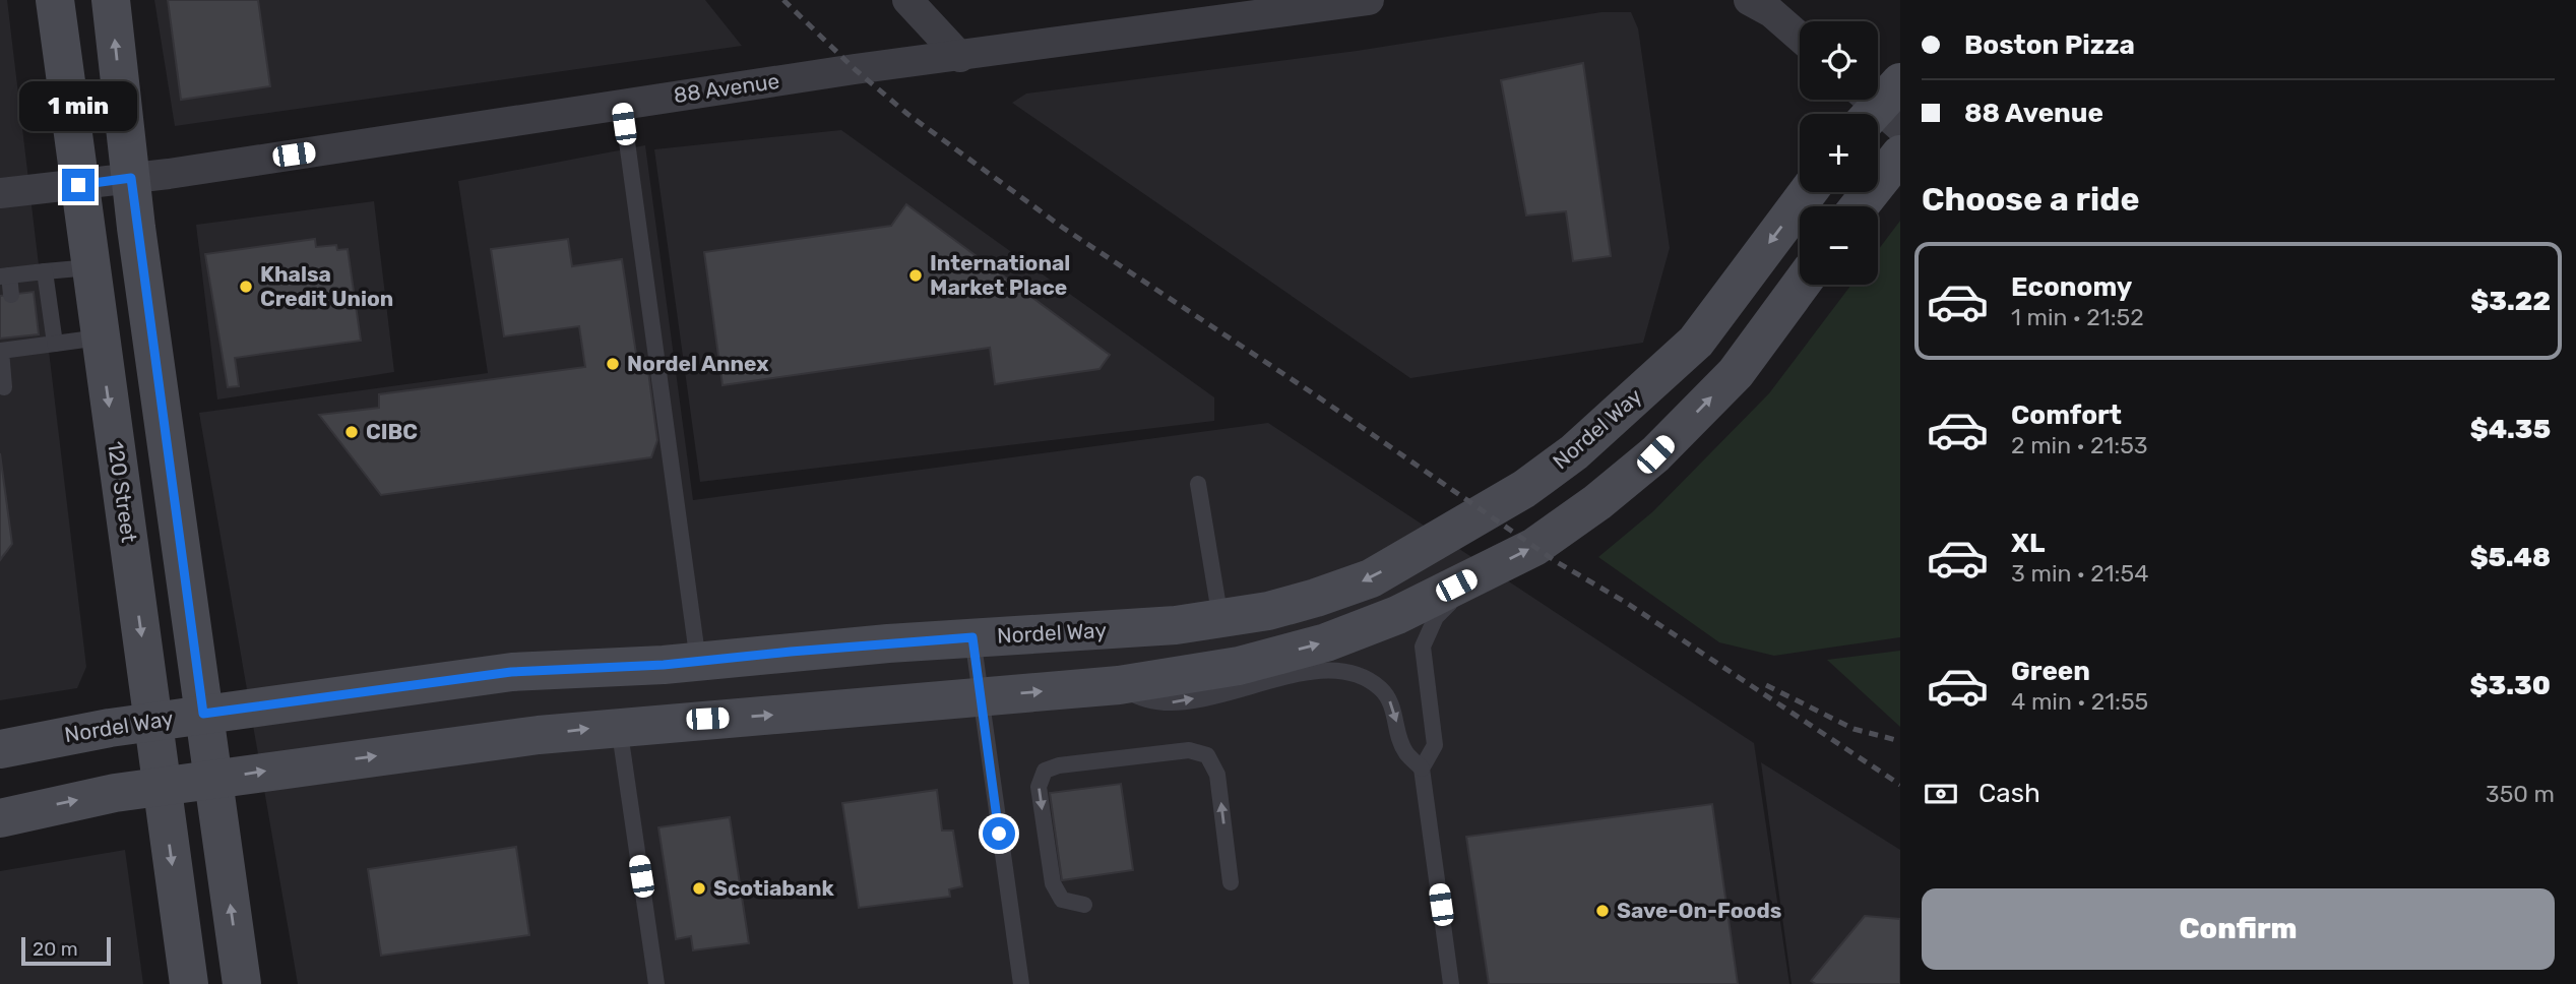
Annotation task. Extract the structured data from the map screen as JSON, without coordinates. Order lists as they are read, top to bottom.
{
  "streets": {
    "main road": ["Nordel Way", "120 Street"],
    "street": ["88 Avenue"]
  },
  "crossings": [
    ["88 Avenue", "120 Street"],
    ["Nordel Way", "120 Street"]
  ],
  "places": [
    "International Market Place",
    "Khalsa Credit Union",
    "Nordel Annex",
    "CIBC",
    "Scotiabank",
    "Save-On-Foods"
  ],
  "scale_bar": "20 m",
  "page": {
    "banner": ["Boston Pizza", "88 Avenue"],
    "map_buttons": ["+", "−"],
    "bubble": "1 min",
    "heading": "Choose a ride",
    "list": [
      {
        "name": "Economy",
        "note": "1 min · 21:52",
        "value": "$3.22"
      },
      {
        "name": "Comfort",
        "note": "2 min · 21:53",
        "value": "$4.35"
      },
      {
        "name": "XL",
        "note": "3 min · 21:54",
        "value": "$5.48"
      },
      {
        "name": "Green",
        "note": "4 min · 21:55",
        "value": "$3.30"
      }
    ],
    "pay": ["Cash", "350 m"],
    "buttons": "Confirm",
    "scale": "20 m"
  }
}
